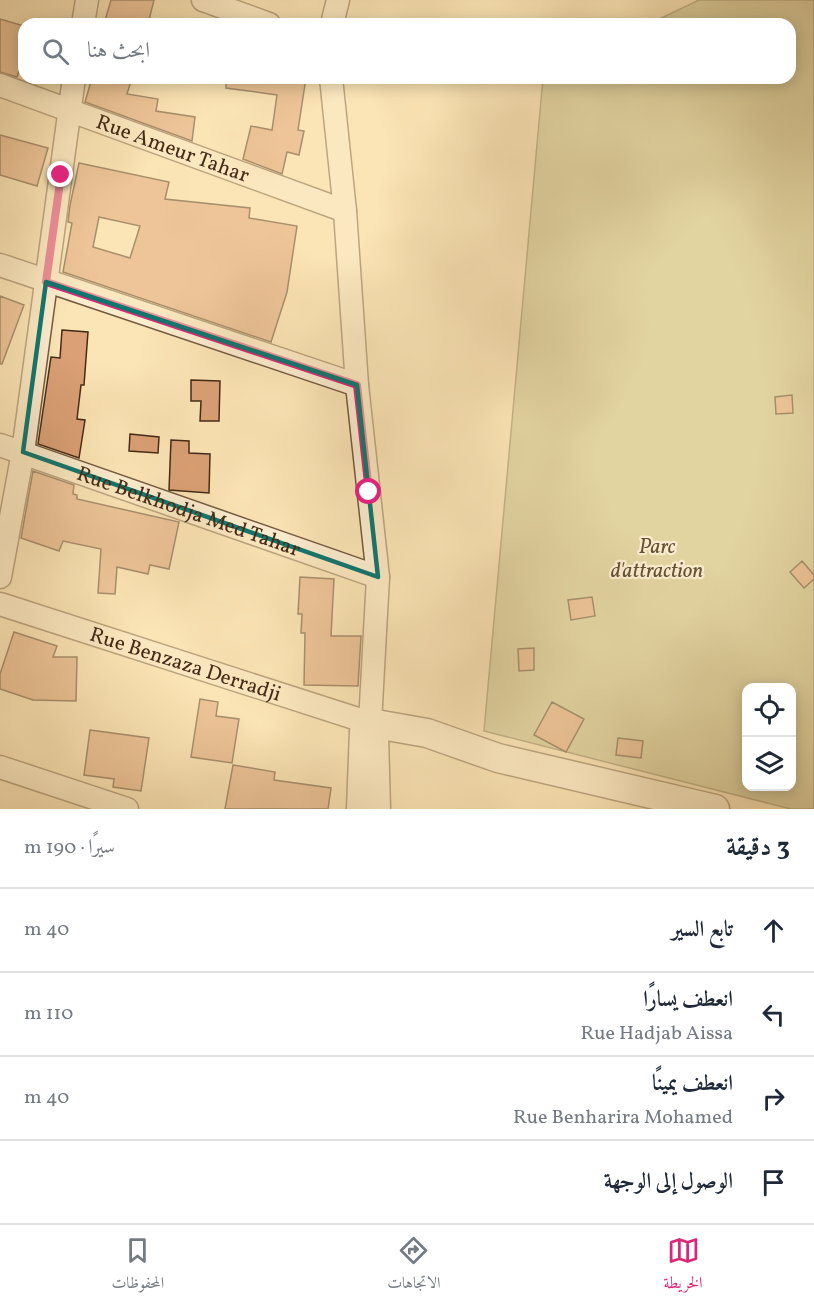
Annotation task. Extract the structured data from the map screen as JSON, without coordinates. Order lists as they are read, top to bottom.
{
  "streets": {
    "street": ["Rue Ameur Tahar", "Rue Belkhodja Med Tahar", "Rue Benzaza Derradji"]
  },
  "parks": ["Parc d'attraction"],
  "page": {
    "search": "ابحث هنا",
    "heading": ["3 دقيقة", "سيرًا · 190 m"],
    "list": [
      ["تابع السير", "40 m"],
      ["انعطف يسارًا", "Rue Hadjab Aissa", "110 m"],
      ["انعطف يمينًا", "Rue Benharira Mohamed", "40 m"],
      "الوصول إلى الوجهة"
    ],
    "nav": ["الخريطة", "الاتجاهات", "المحفوظات"]
  }
}
